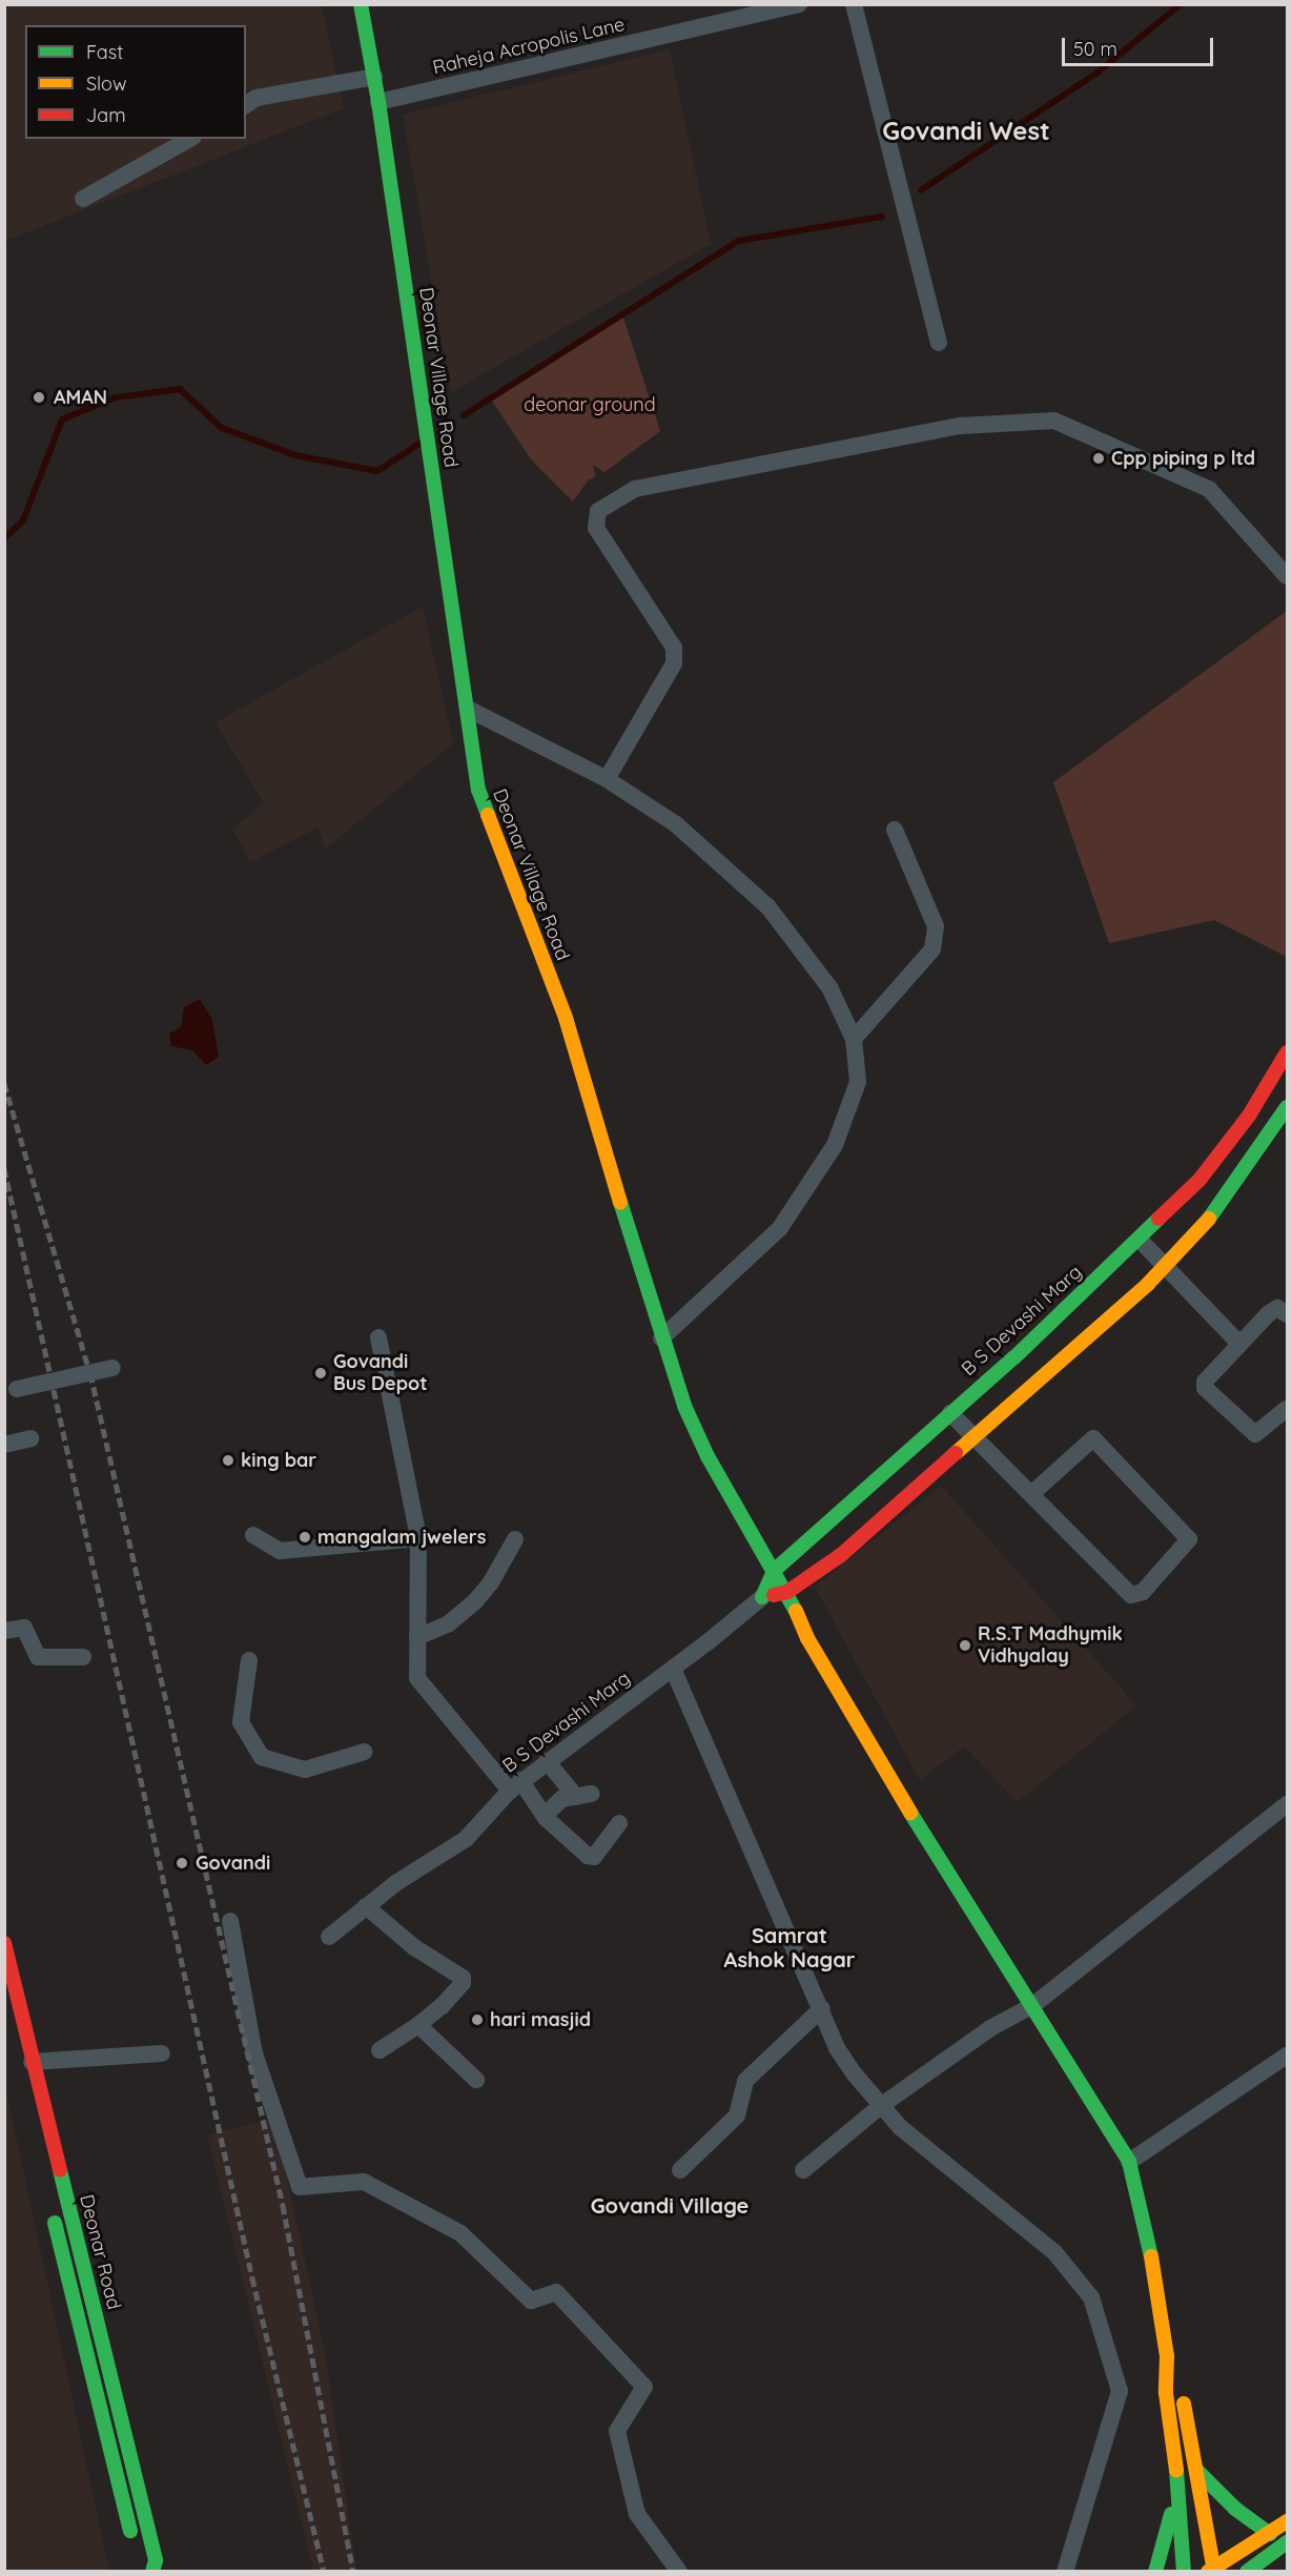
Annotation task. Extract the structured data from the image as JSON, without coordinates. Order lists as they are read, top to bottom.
{
  "streets": {
    "main road": ["Deonar Village Road", "B S Devashi Marg", "Deonar Road"],
    "street": ["Raheja Acropolis Lane"]
  },
  "crossings": [
    ["Raheja Acropolis Lane", "Deonar Village Road"],
    ["Deonar Village Road", "B S Devashi Marg"]
  ],
  "districts": ["Govandi West", "Samrat Ashok Nagar", "Govandi Village"],
  "parks": ["deonar ground"],
  "places": [
    "AMAN",
    "Cpp piping p ltd",
    "Govandi Bus Depot",
    "king bar",
    "mangalam jwelers",
    "R.S.T Madhymik Vidhyalay",
    "Govandi",
    "hari masjid"
  ],
  "legend": ["Fast", "Slow", "Jam"],
  "scale_bar": "50 m"
}
